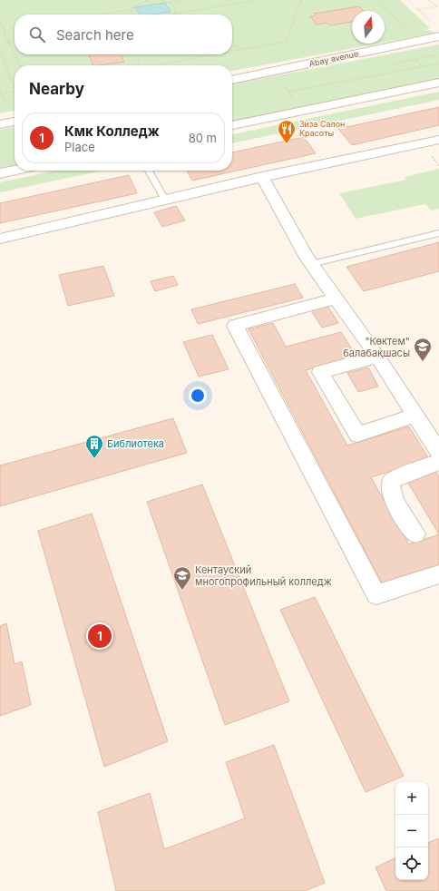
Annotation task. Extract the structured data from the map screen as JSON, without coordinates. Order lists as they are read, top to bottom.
{
  "streets": {
    "street": ["Abay avenue"]
  },
  "places": {
    "restaurant": ["Зиза Салон Красоты"],
    "school or university": ["\"Көктем\" балабақшасы", "Кентауский многопрофильный колледж"],
    "building": ["Библиотека"]
  },
  "north": "top",
  "page": {
    "search": "Search here",
    "heading": "Nearby",
    "list": [
      {
        "mark": "1",
        "name": "Кмк Колледж",
        "note": "Place",
        "value": "80 m"
      }
    ],
    "pins": "1",
    "map_buttons": ["+", "−"]
  }
}
